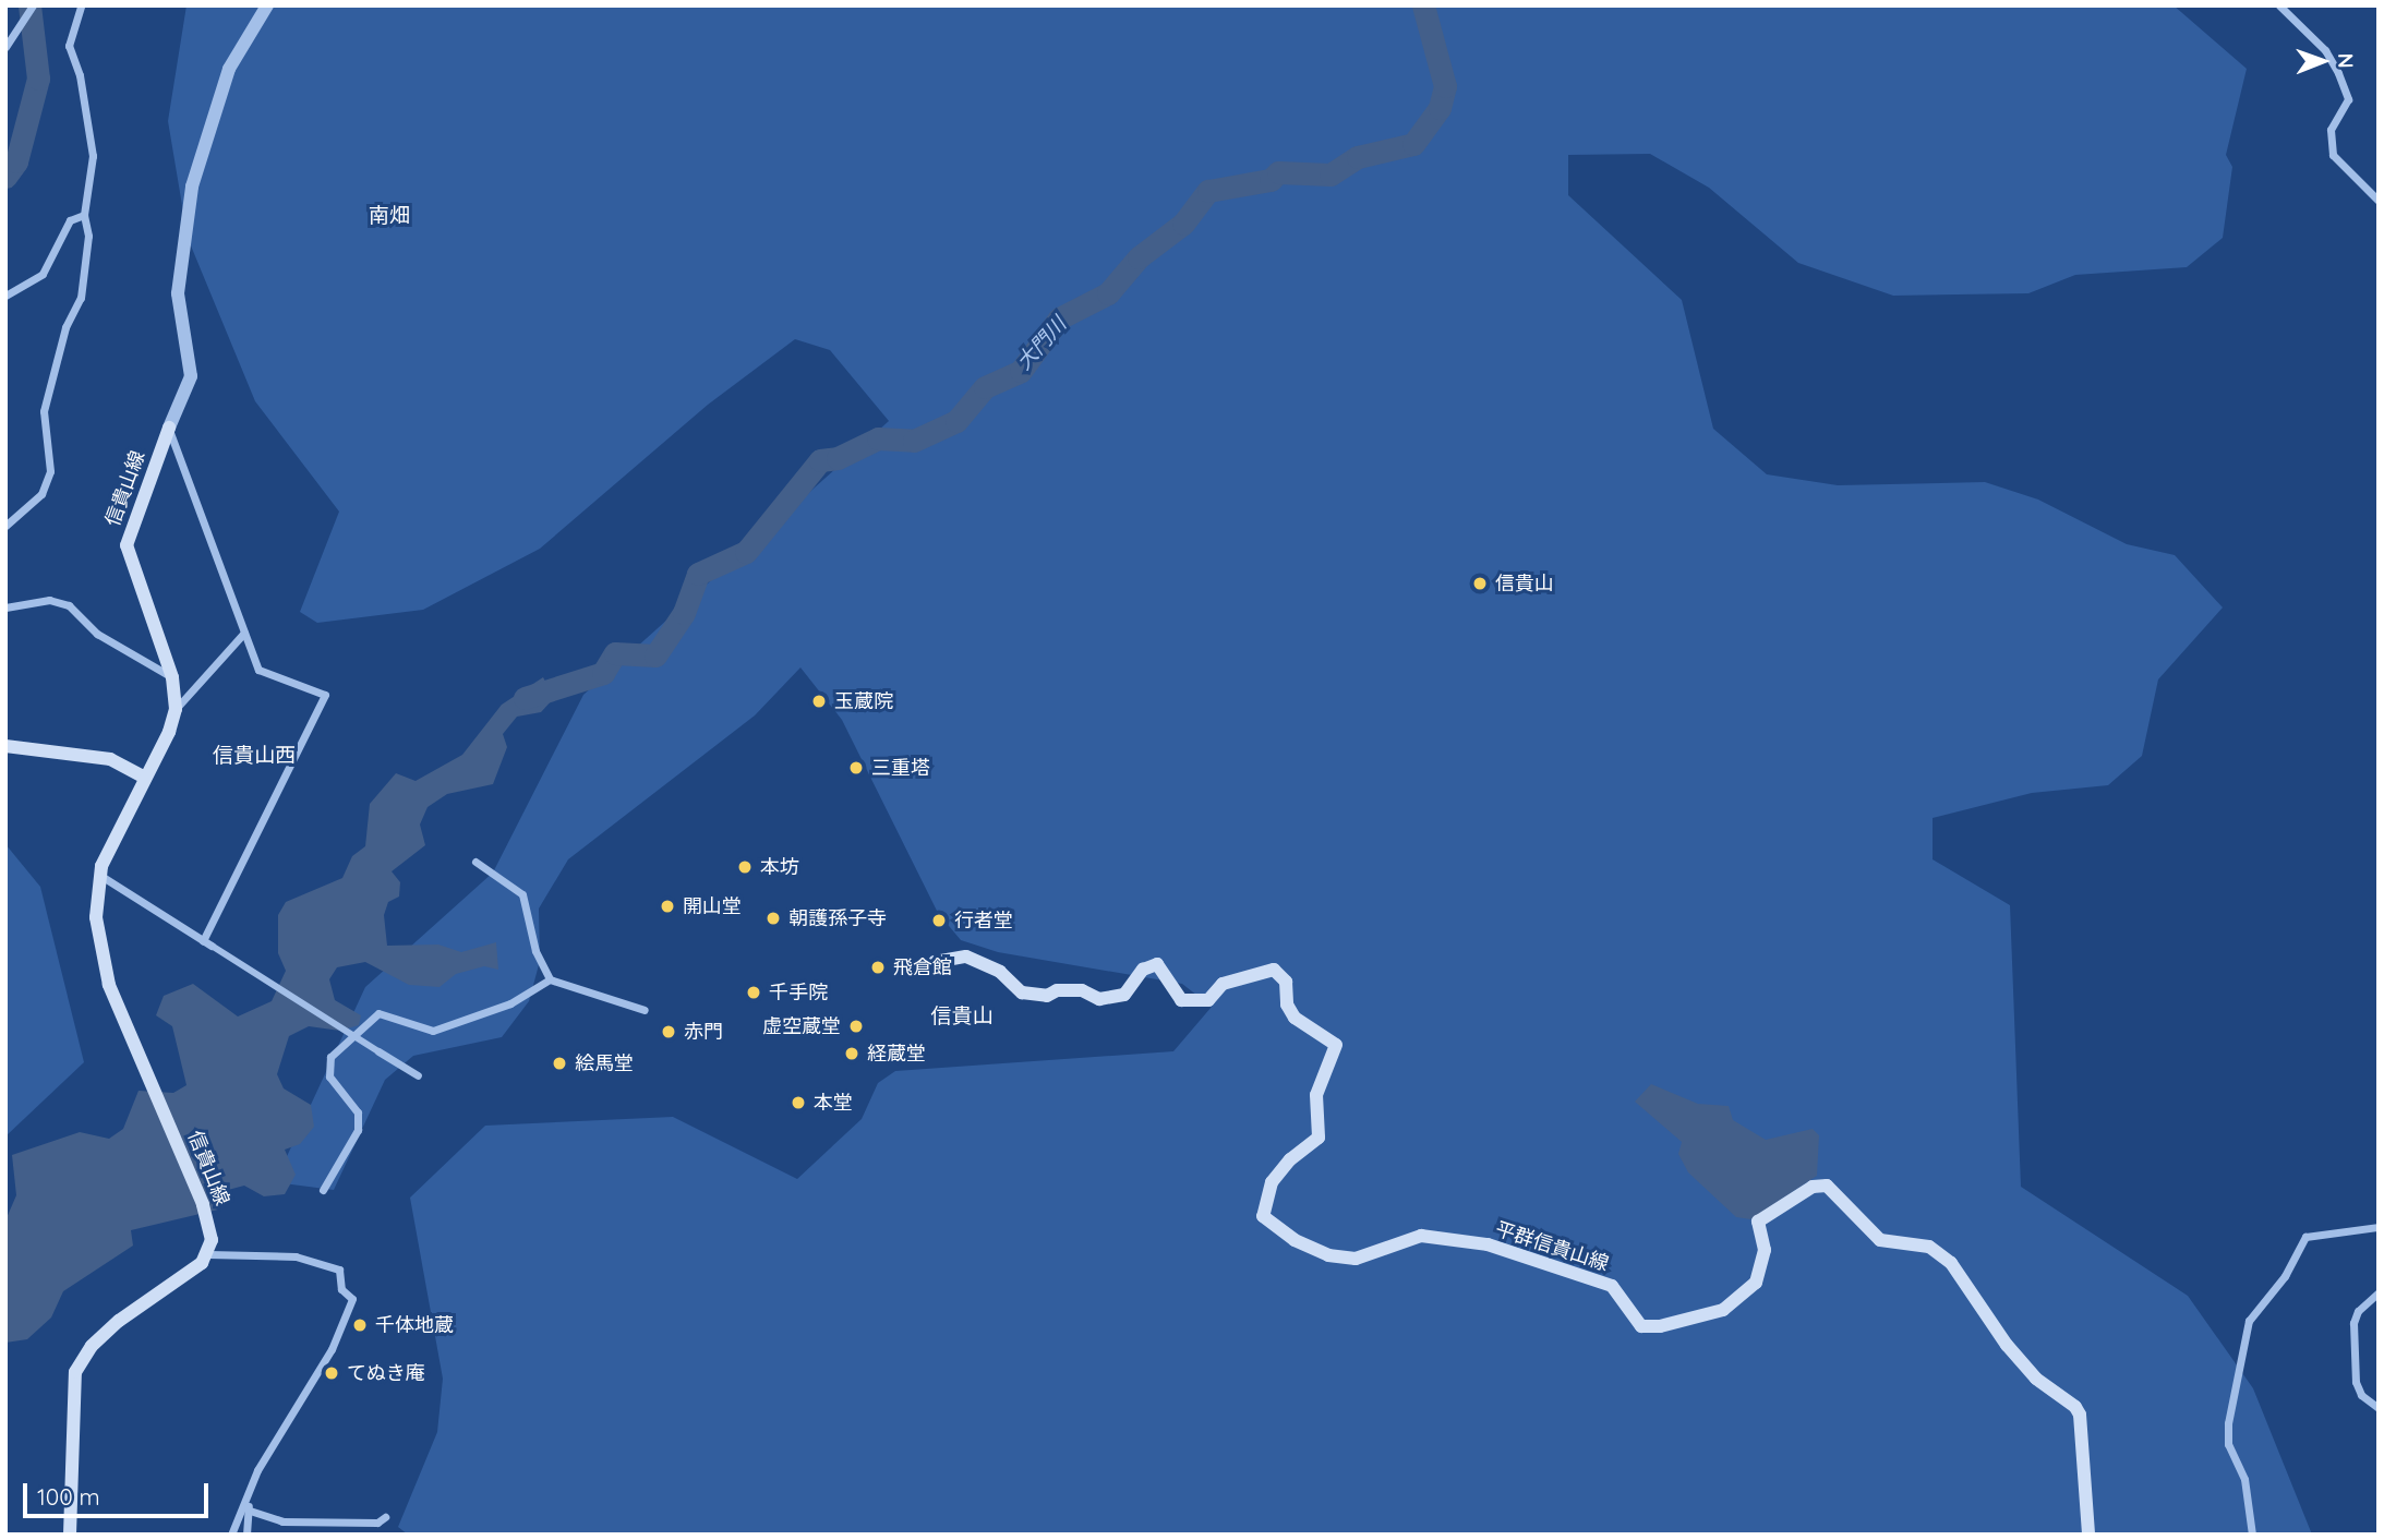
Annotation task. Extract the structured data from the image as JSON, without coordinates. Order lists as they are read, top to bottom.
{
  "streets": {
    "main road": ["信貴山線", "平群信貴山線"]
  },
  "districts": ["南畑", "信貴山西", "信貴山"],
  "water": ["大門川"],
  "places": [
    "信貴山",
    "玉蔵院",
    "三重塔",
    "本坊",
    "開山堂",
    "朝護孫子寺",
    "行者堂",
    "飛倉館",
    "千手院",
    "虚空蔵堂",
    "赤門",
    "経蔵堂",
    "絵馬堂",
    "本堂",
    "千体地蔵",
    "てぬき庵"
  ],
  "scale_bar": "100 m",
  "north": "right"
}
